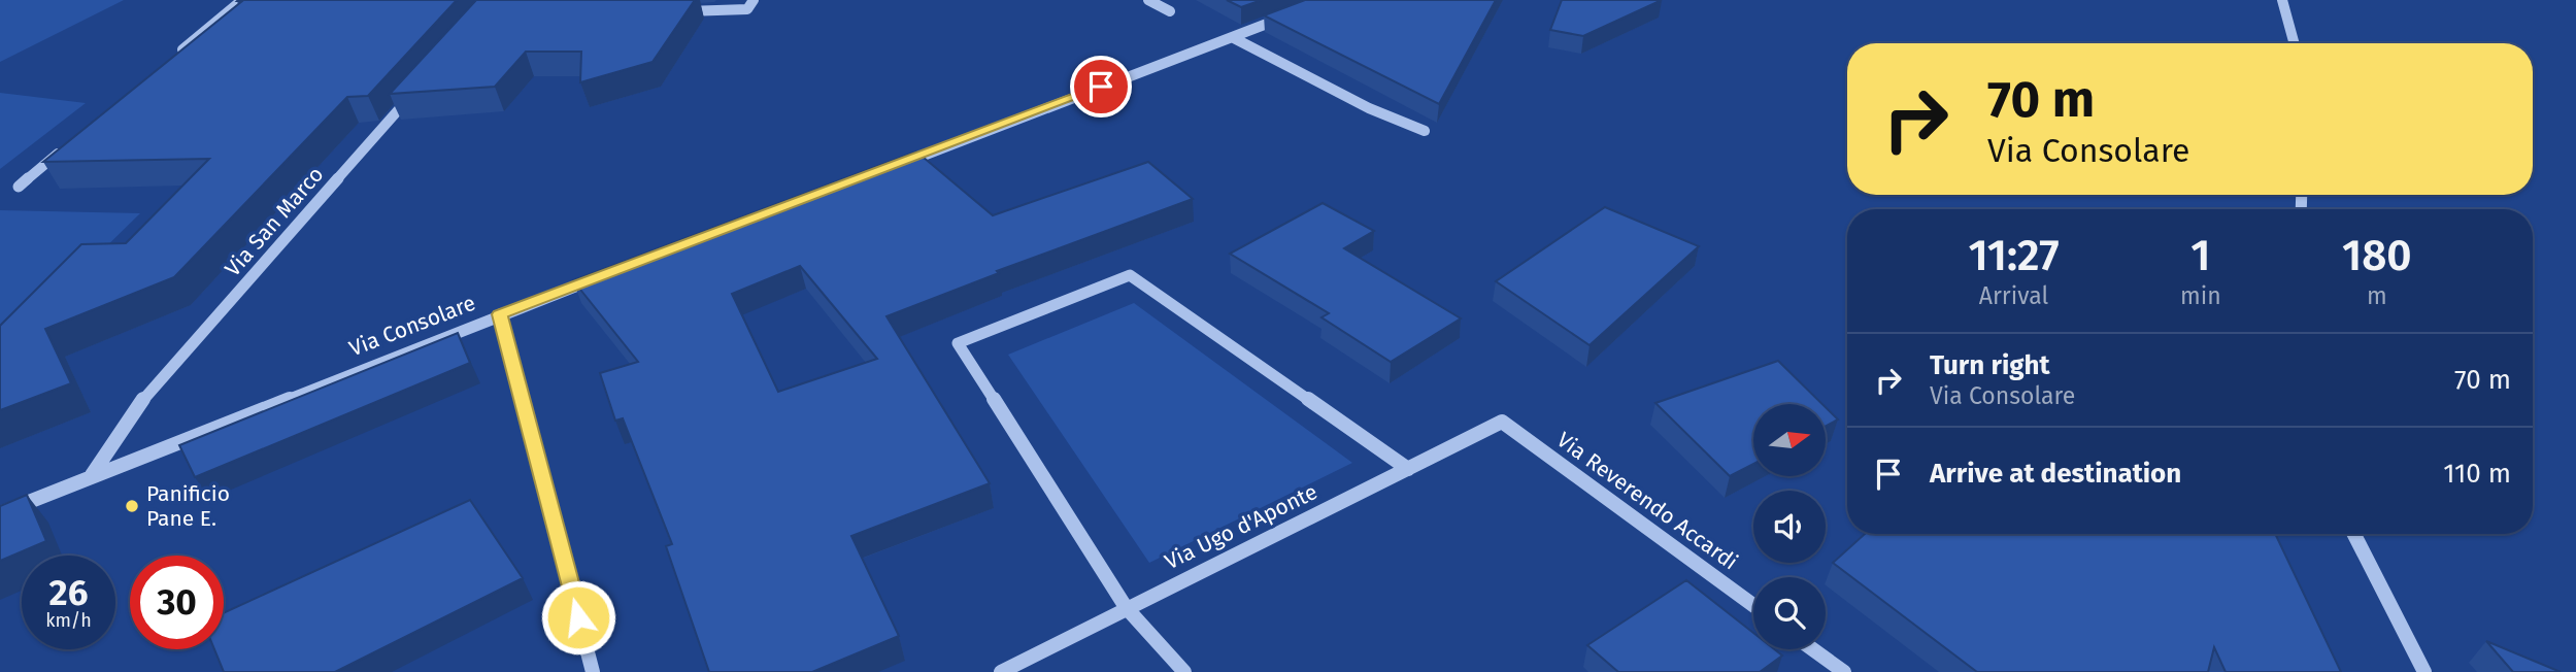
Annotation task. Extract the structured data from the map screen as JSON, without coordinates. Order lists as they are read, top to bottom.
{
  "streets": {
    "street": [
      "Via San Marco",
      "Via Consolare",
      "Via Reverendo Accardi",
      "Via Ugo d'Aponte"
    ]
  },
  "crossings": [
    ["Via San Marco", "Via Consolare"],
    ["Via Reverendo Accardi", "Via Ugo d'Aponte"]
  ],
  "places": ["Panificio Pane E."],
  "north": "right",
  "page": {
    "turn": ["70 m", "Via Consolare"],
    "eta": [
      "11:27",
      "Arrival",
      "1",
      "min",
      "180",
      "m"
    ],
    "list": [
      {
        "name": "Turn right",
        "note": "Via Consolare",
        "value": "70 m"
      },
      {
        "name": "Arrive at destination",
        "value": "110 m"
      }
    ],
    "speed": "26 km/h",
    "limit": "30"
  }
}
